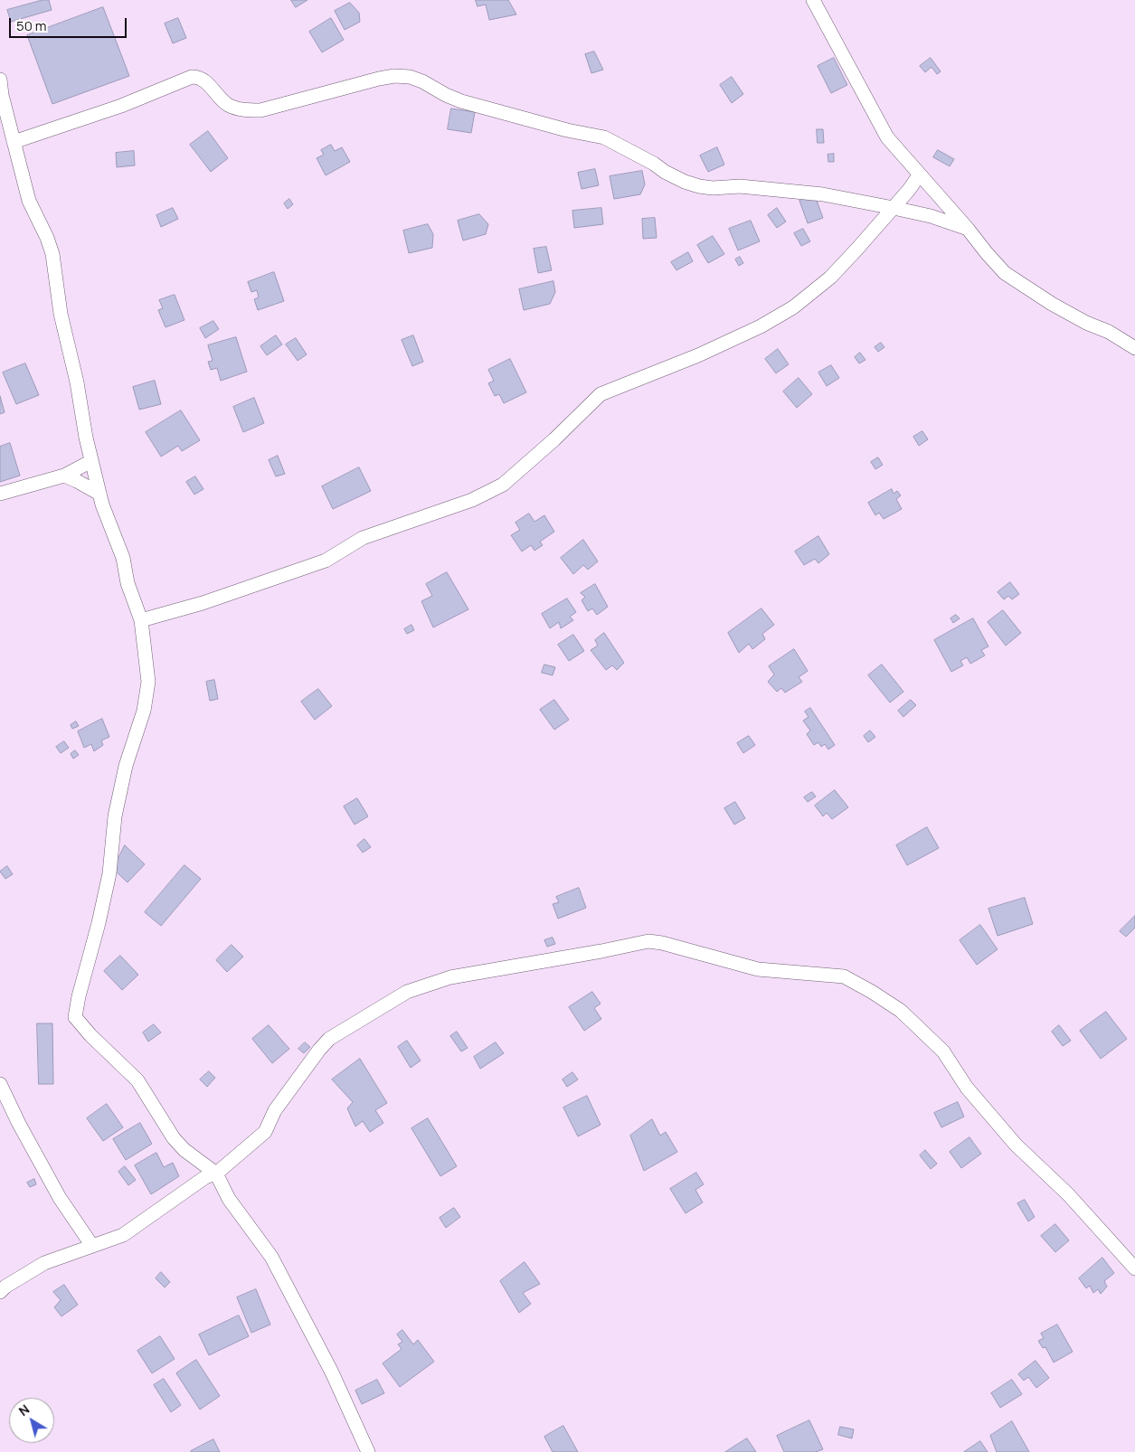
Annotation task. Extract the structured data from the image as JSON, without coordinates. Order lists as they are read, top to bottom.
{
  "scale_bar": "50 m",
  "north": "top left"
}
